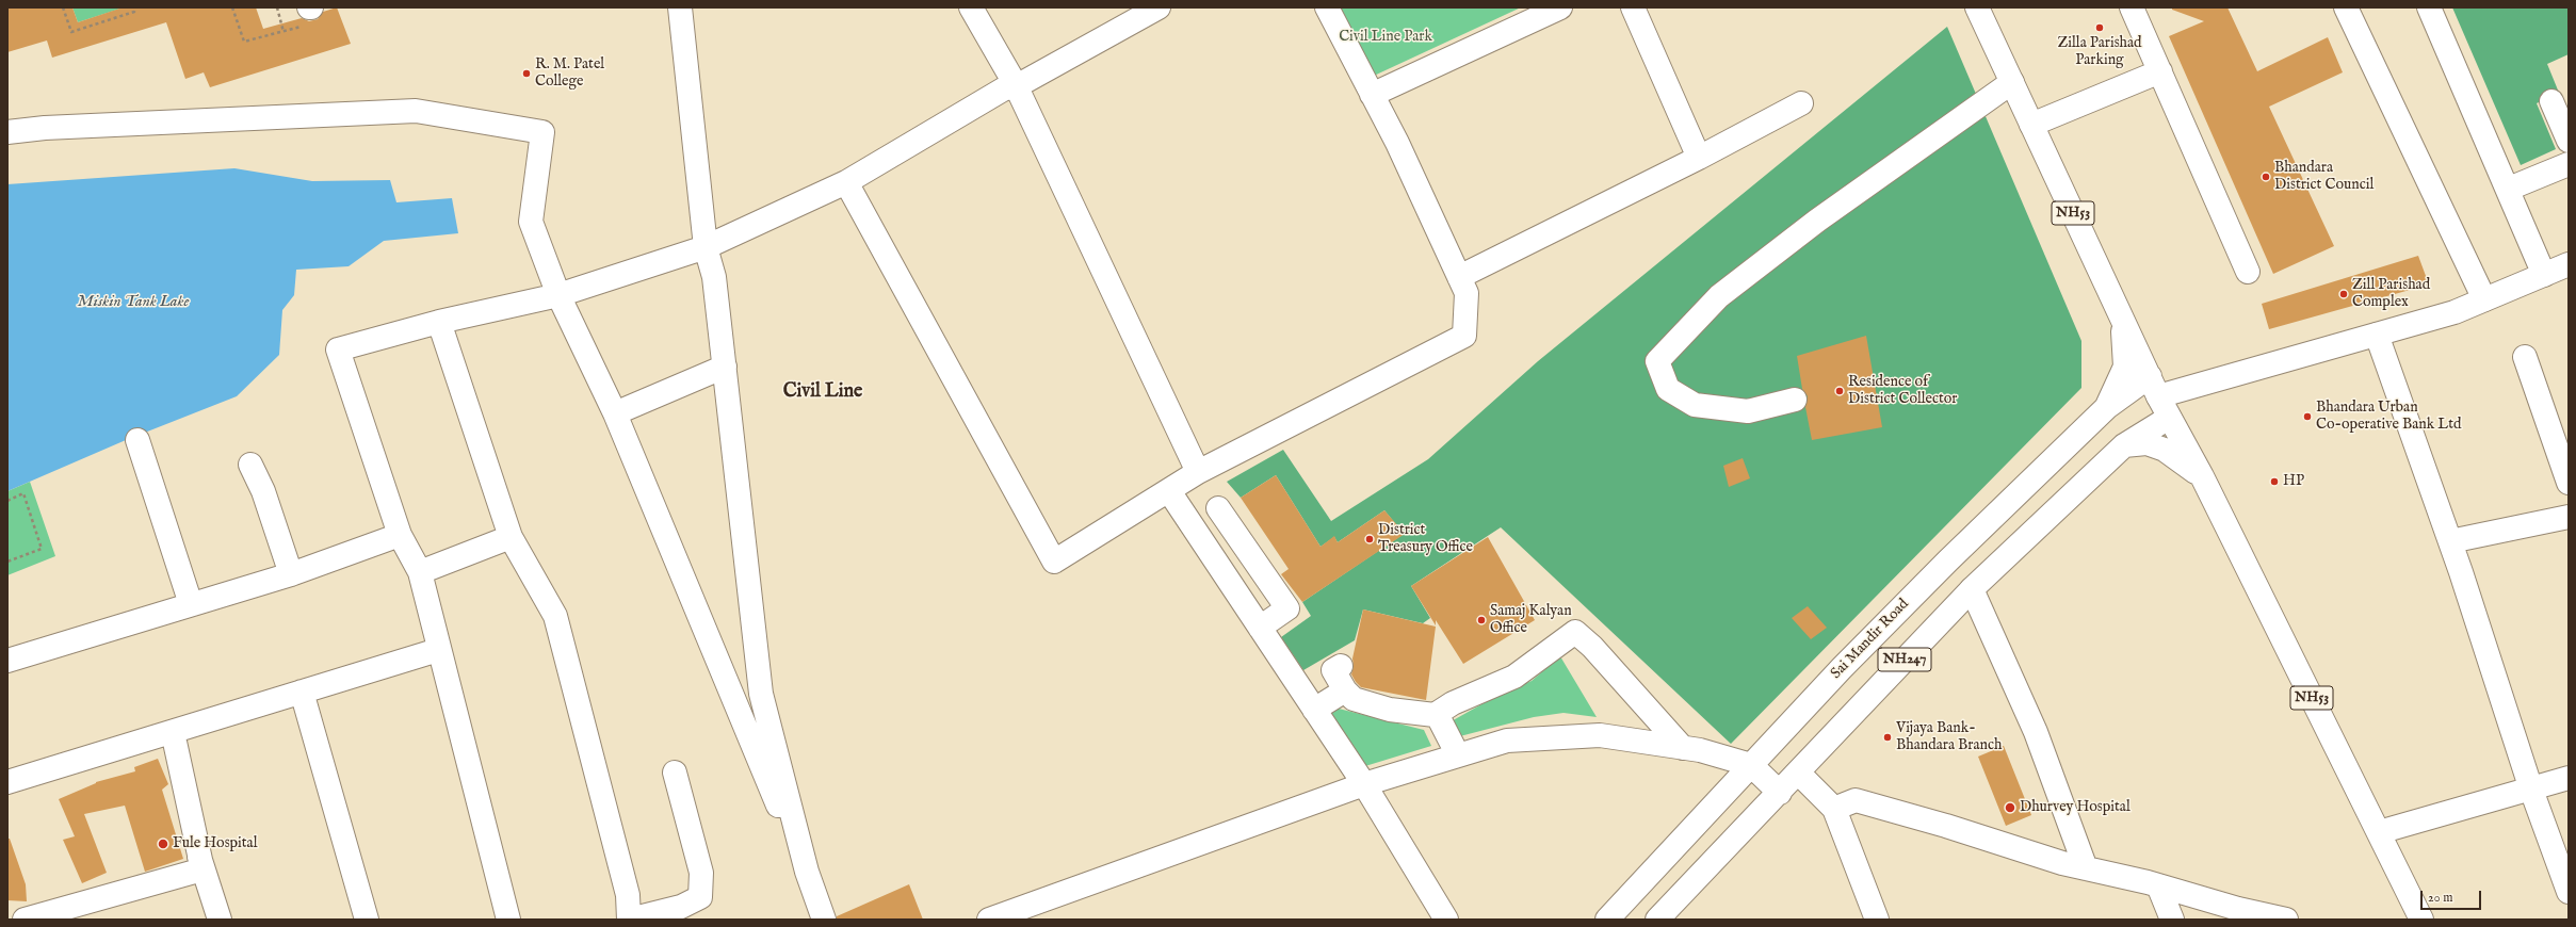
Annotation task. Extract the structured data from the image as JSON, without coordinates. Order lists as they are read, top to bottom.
{
  "streets": {
    "main road": ["NH53", "Sai Mandir Road", "NH247"]
  },
  "crossings": [
    ["NH53", "Sai Mandir Road"],
    ["NH53", "NH247"]
  ],
  "districts": ["Civil Line"],
  "water": ["Miskin Tank Lake"],
  "parks": ["Civil Line Park"],
  "places": [
    "Zilla Parishad Parking",
    "R. M. Patel College",
    "Bhandara District Council",
    "Zill Parishad Complex",
    "Residence of District Collector",
    "Bhandara Urban Co-operative Bank Ltd",
    "HP",
    "District Treasury Office",
    "Samaj Kalyan Office",
    "Vijaya Bank- Bhandara Branch",
    "Dhurvey Hospital",
    "Fule Hospital"
  ],
  "scale_bar": "20 m"
}
